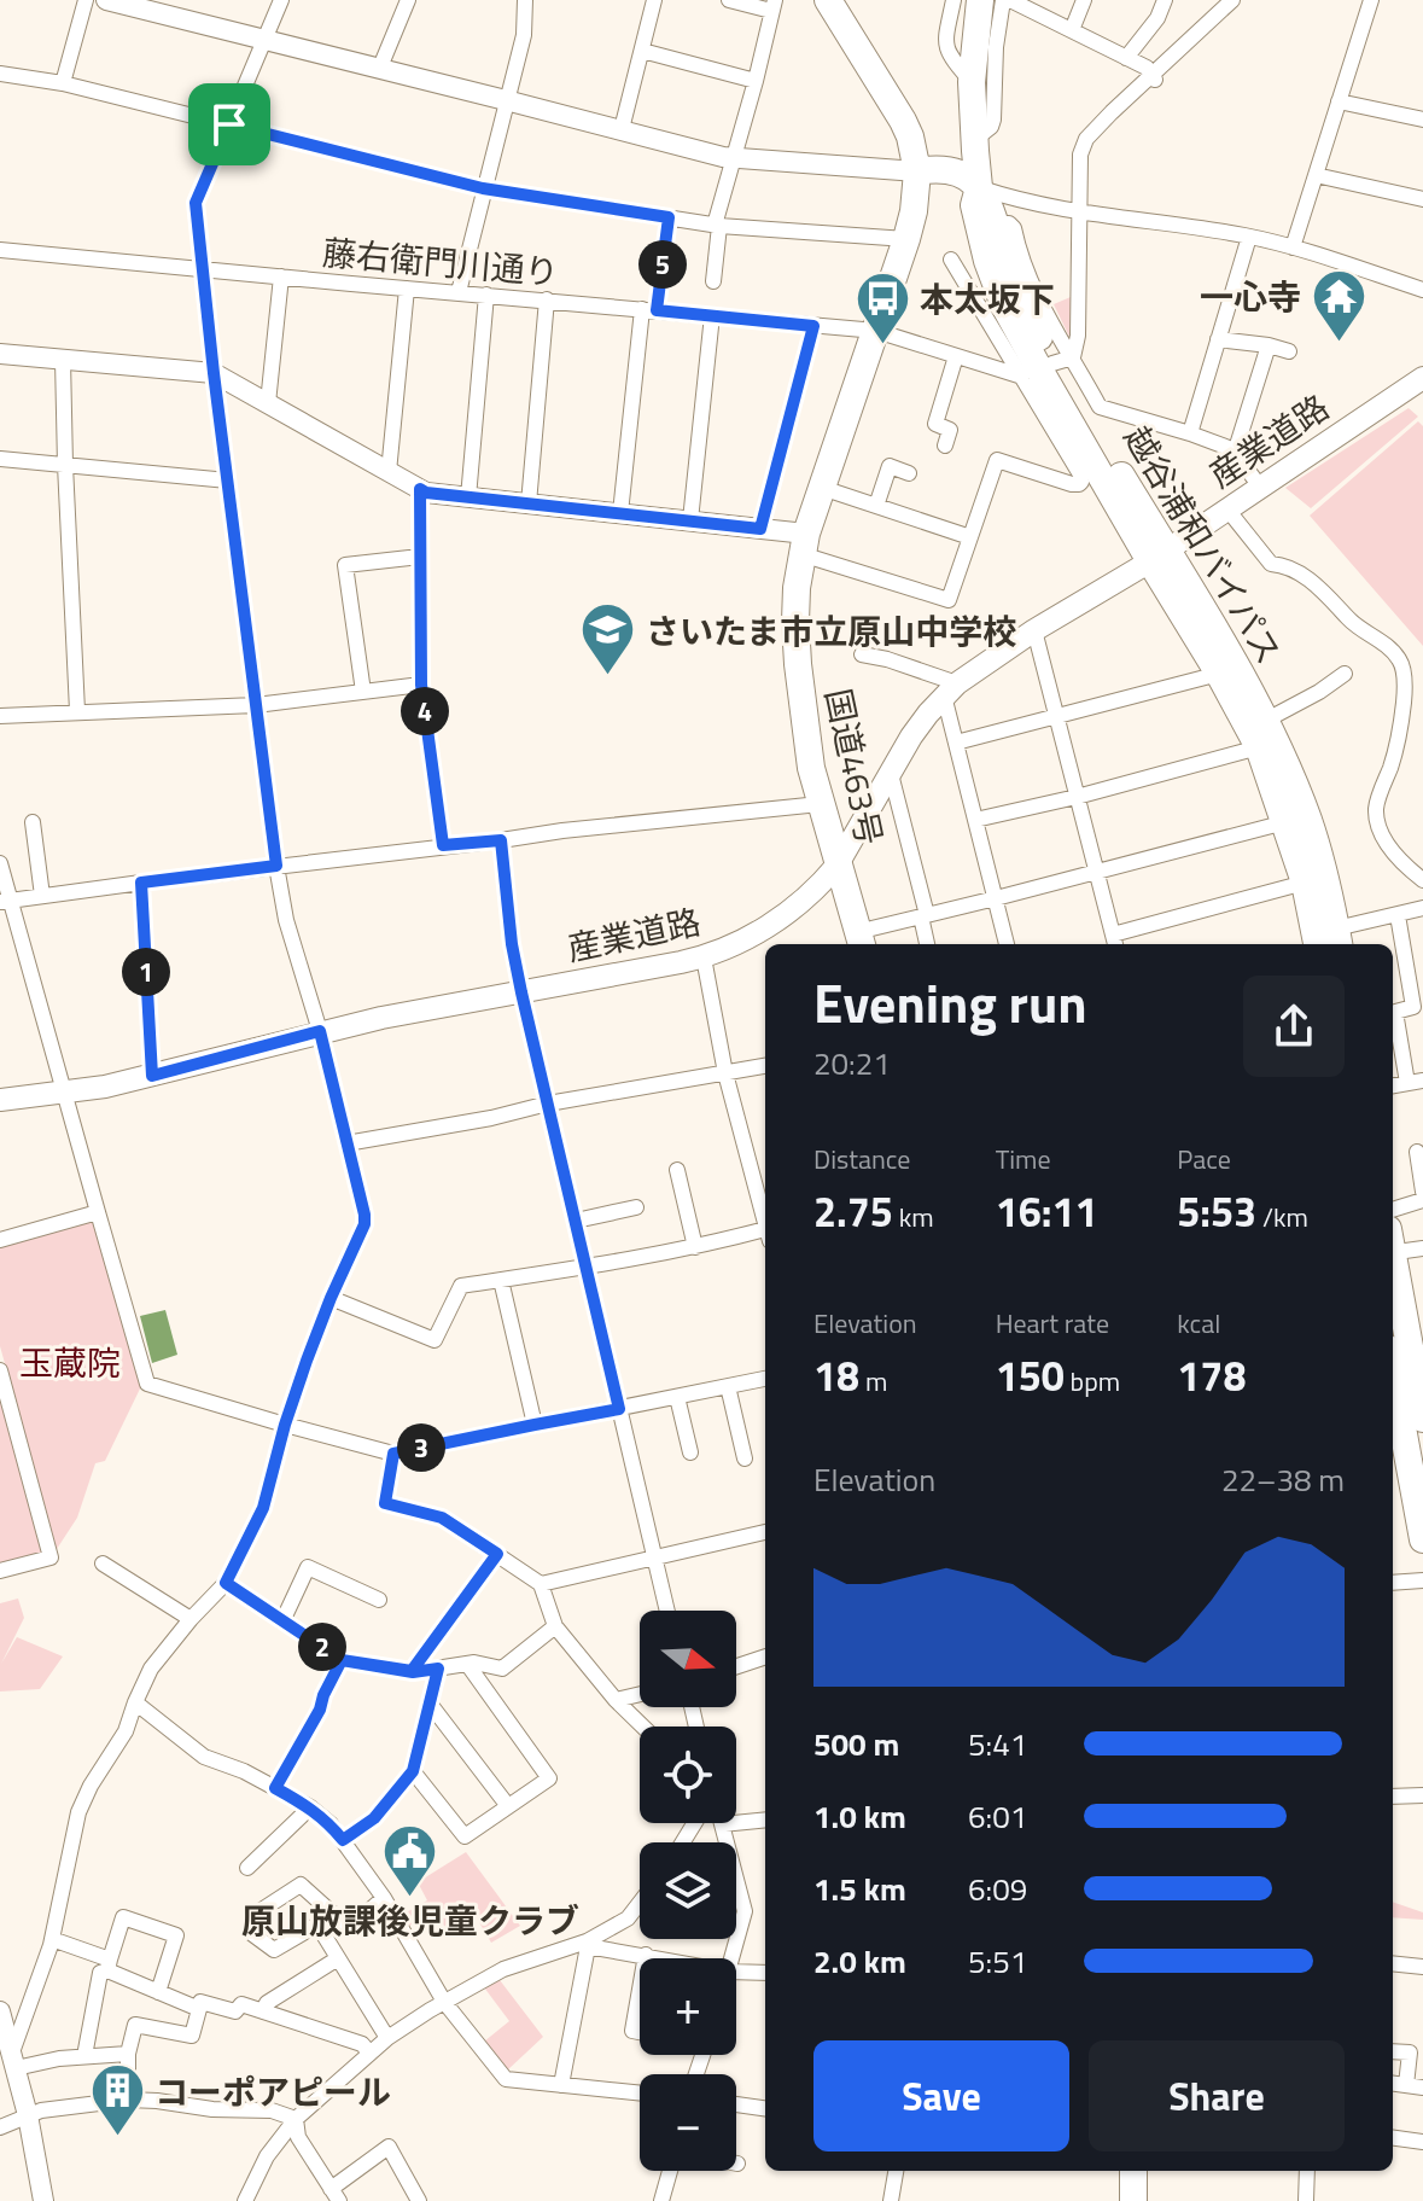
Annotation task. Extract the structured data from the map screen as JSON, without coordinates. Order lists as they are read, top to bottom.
{
  "streets": {
    "highway": ["越谷浦和バイパス", "国道463号"],
    "main road": ["産業道路"],
    "street": ["藤右衛門川通り"]
  },
  "crossings": [
    ["藤右衛門川通り", "越谷浦和バイパス"],
    ["藤右衛門川通り", "国道463号"],
    ["産業道路", "越谷浦和バイパス"],
    ["産業道路", "国道463号"]
  ],
  "parks": ["玉蔵院"],
  "places": {
    "temple": ["一心寺"],
    "bus stop": ["本太坂下"],
    "school or university": ["さいたま市立原山中学校"],
    "public building": ["原山放課後児童クラブ"],
    "building": ["コーポアピール"]
  },
  "north": "right",
  "page": {
    "pins": [
      "5",
      "4",
      "1",
      "3",
      "2"
    ],
    "heading": ["Evening run", "20:21"],
    "stats": [
      ["Distance", "2.75 km"],
      ["Time", "16:11"],
      ["Pace", "5:53 /km"],
      ["Elevation", "18 m"],
      ["Heart rate", "150 bpm"],
      ["kcal", "178"]
    ],
    "chart": ["Elevation", "22–38 m"],
    "map_buttons": ["+", "−"],
    "list": [
      {
        "name": "500 m",
        "note": "5:41"
      },
      {
        "name": "1.0 km",
        "note": "6:01"
      },
      {
        "name": "1.5 km",
        "note": "6:09"
      },
      {
        "name": "2.0 km",
        "note": "5:51"
      }
    ],
    "buttons": ["Save", "Share"]
  }
}
